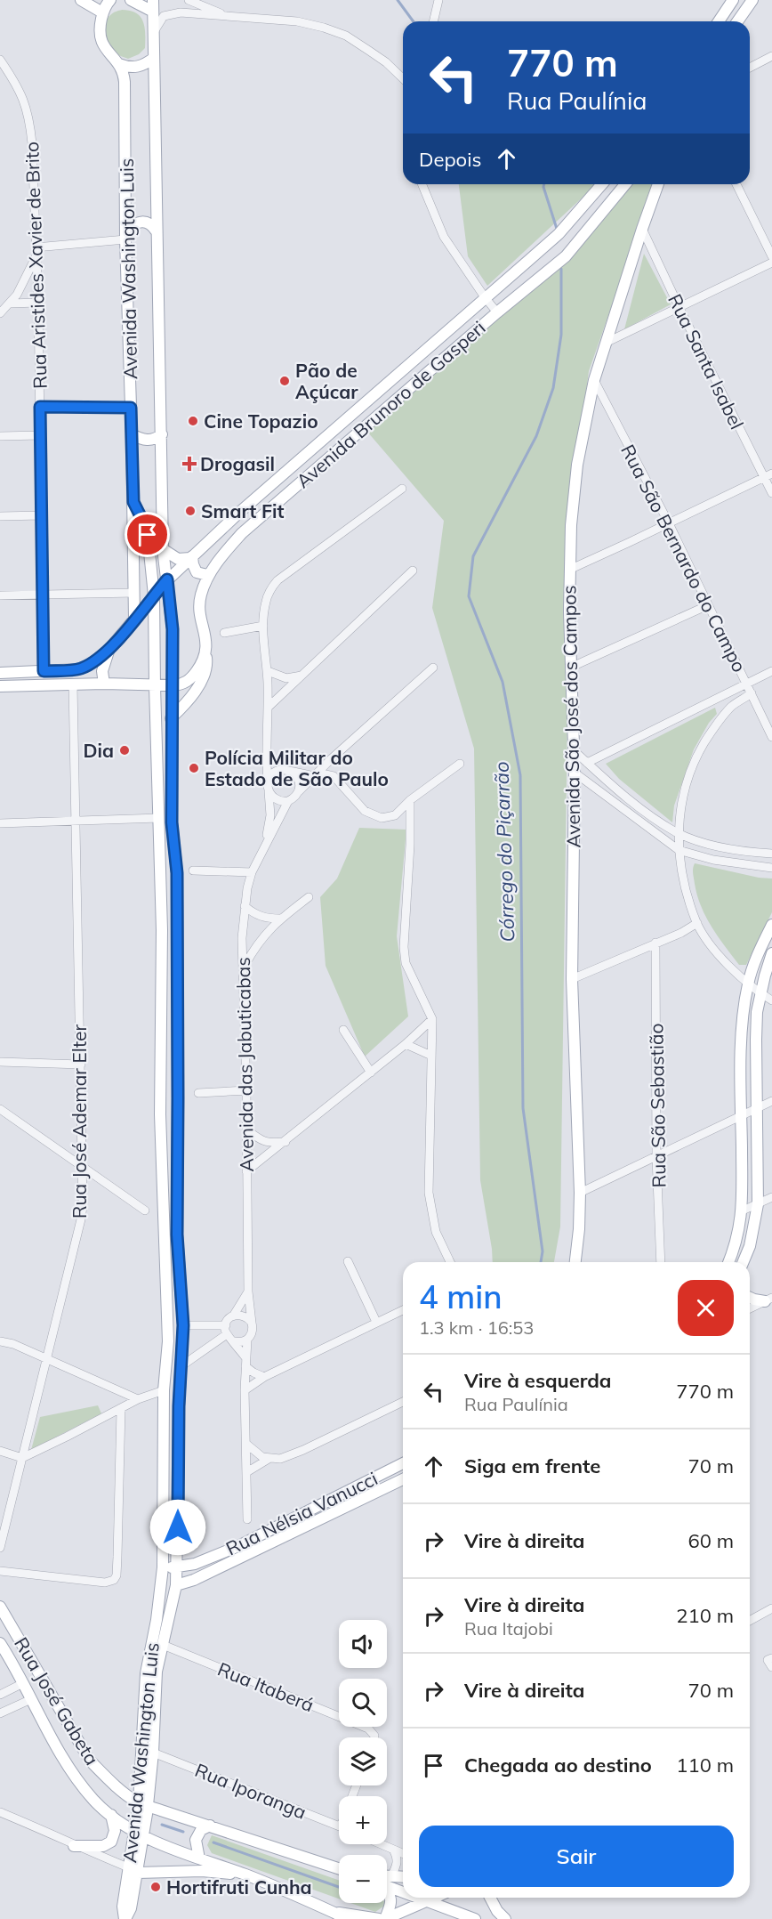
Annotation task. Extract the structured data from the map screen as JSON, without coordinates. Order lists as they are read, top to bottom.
{
  "streets": {
    "main road": [
      "Avenida Washington Luis",
      "Avenida Brunoro de Gasperi",
      "Avenida São José dos Campos",
      "Rua Nélsia Vanucci",
      "Rua José Gabeta"
    ],
    "street": [
      "Rua Aristides Xavier de Brito",
      "Rua Santa Isabel",
      "Rua São Bernardo do Campo",
      "Avenida das Jabuticabas",
      "Rua São Sebastião",
      "Rua José Ademar Elter",
      "Rua Itaberá",
      "Rua Iporanga"
    ]
  },
  "crossings": [
    ["Rua Aristides Xavier de Brito", "Avenida Brunoro de Gasperi"],
    ["Avenida Washington Luis", "Avenida Brunoro de Gasperi"],
    ["Avenida Washington Luis", "Rua Nélsia Vanucci"],
    ["Avenida Washington Luis", "Rua Itaberá"],
    ["Avenida Washington Luis", "Rua José Gabeta"],
    ["Avenida Washington Luis", "Rua Iporanga"],
    ["Rua Santa Isabel", "Avenida São José dos Campos"],
    ["Rua São Bernardo do Campo", "Avenida São José dos Campos"]
  ],
  "water": ["Córrego do Piçarrão"],
  "places": {
    "other": [
      "Pão de Açúcar",
      "Cine Topazio",
      "Smart Fit",
      "Dia",
      "Polícia Militar do Estado de São Paulo",
      "Hortifruti Cunha"
    ],
    "health": ["Drogasil"]
  },
  "page": {
    "turn": ["770 m", "Rua Paulínia"],
    "then": "Depois",
    "heading": ["4 min", "1.3 km · 16:53"],
    "list": [
      {
        "name": "Vire à esquerda",
        "note": "Rua Paulínia",
        "value": "770 m"
      },
      {
        "name": "Siga em frente",
        "value": "70 m"
      },
      {
        "name": "Vire à direita",
        "value": "60 m"
      },
      {
        "name": "Vire à direita",
        "note": "Rua Itajobi",
        "value": "210 m"
      },
      {
        "name": "Vire à direita",
        "value": "70 m"
      },
      {
        "name": "Chegada ao destino",
        "value": "110 m"
      }
    ],
    "map_buttons": ["+", "−"],
    "buttons": "Sair"
  }
}
